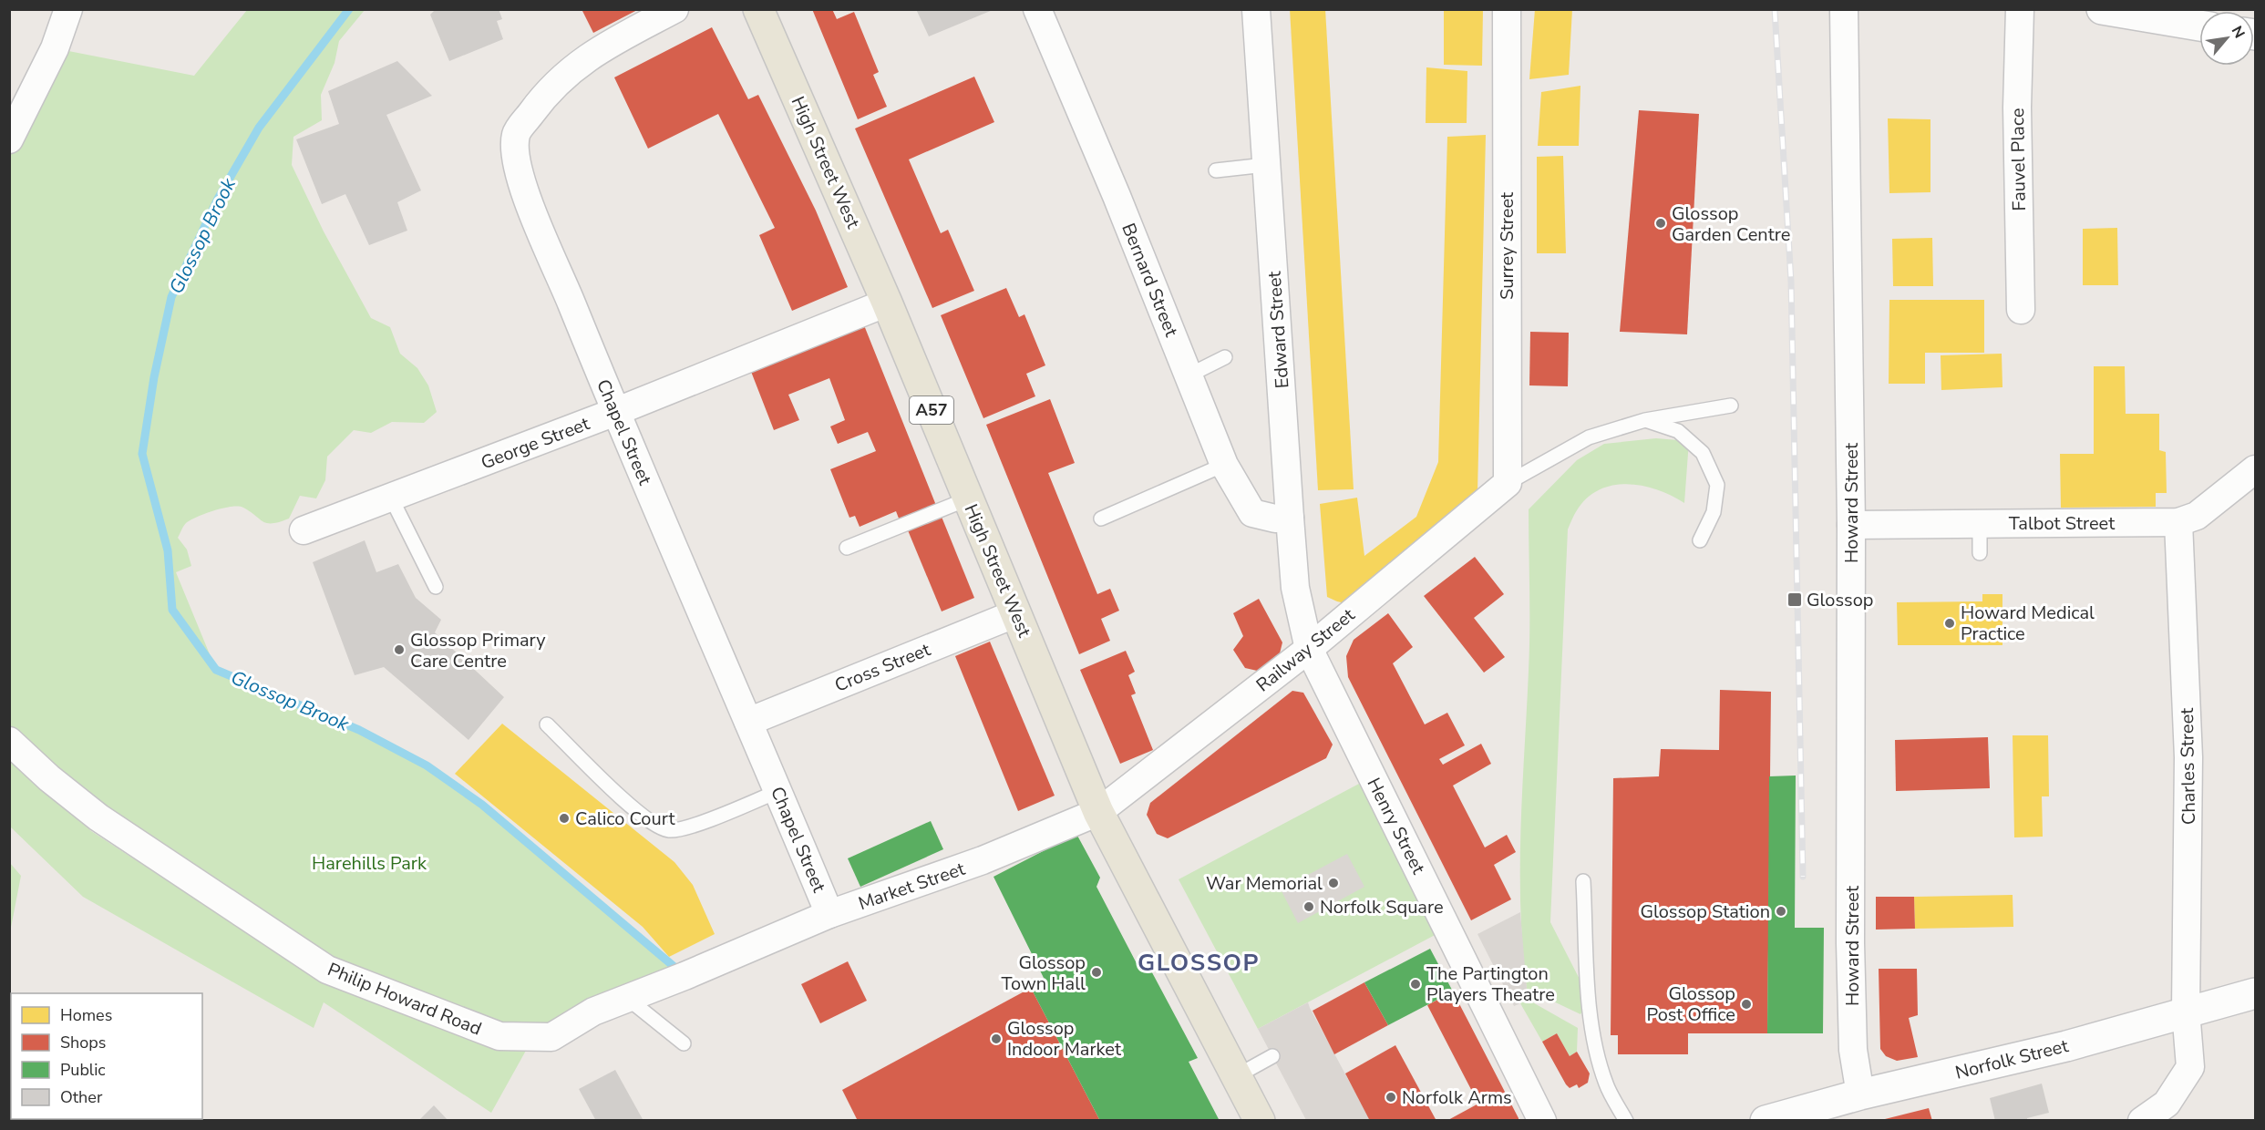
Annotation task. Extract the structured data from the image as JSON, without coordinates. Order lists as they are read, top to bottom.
{
  "streets": {
    "main road": ["High Street West", "A57", "Norfolk Street"],
    "street": [
      "Fauvel Place",
      "Surrey Street",
      "Bernard Street",
      "Edward Street",
      "Chapel Street",
      "George Street",
      "Howard Street",
      "Talbot Street",
      "Railway Street",
      "Cross Street",
      "Charles Street",
      "Henry Street",
      "Market Street",
      "Philip Howard Road"
    ]
  },
  "crossings": [
    ["High Street West", "George Street"],
    ["High Street West", "Railway Street"],
    ["High Street West", "Cross Street"],
    ["High Street West", "Market Street"],
    ["Surrey Street", "Railway Street"],
    ["Bernard Street", "Edward Street"],
    ["Edward Street", "Railway Street"],
    ["Edward Street", "Henry Street"],
    ["Chapel Street", "George Street"],
    ["Chapel Street", "Cross Street"],
    ["Chapel Street", "Market Street"],
    ["Howard Street", "Talbot Street"],
    ["Howard Street", "Norfolk Street"],
    ["Talbot Street", "Charles Street"],
    ["Railway Street", "Henry Street"],
    ["Railway Street", "Market Street"],
    ["Charles Street", "Norfolk Street"],
    ["Market Street", "Philip Howard Road"]
  ],
  "districts": ["GLOSSOP"],
  "water": ["Glossop Brook"],
  "parks": ["Harehills Park"],
  "places": {
    "other": [
      "Glossop Garden Centre",
      "Howard Medical Practice",
      "Glossop Primary Care Centre",
      "Calico Court",
      "War Memorial",
      "Norfolk Square",
      "Glossop Station",
      "Glossop Town Hall",
      "The Partington Players Theatre",
      "Glossop Post Office",
      "Glossop Indoor Market",
      "Norfolk Arms"
    ],
    "transit": ["Glossop"]
  },
  "legend": [
    "Homes",
    "Shops",
    "Public",
    "Other"
  ],
  "north": "top right"
}
